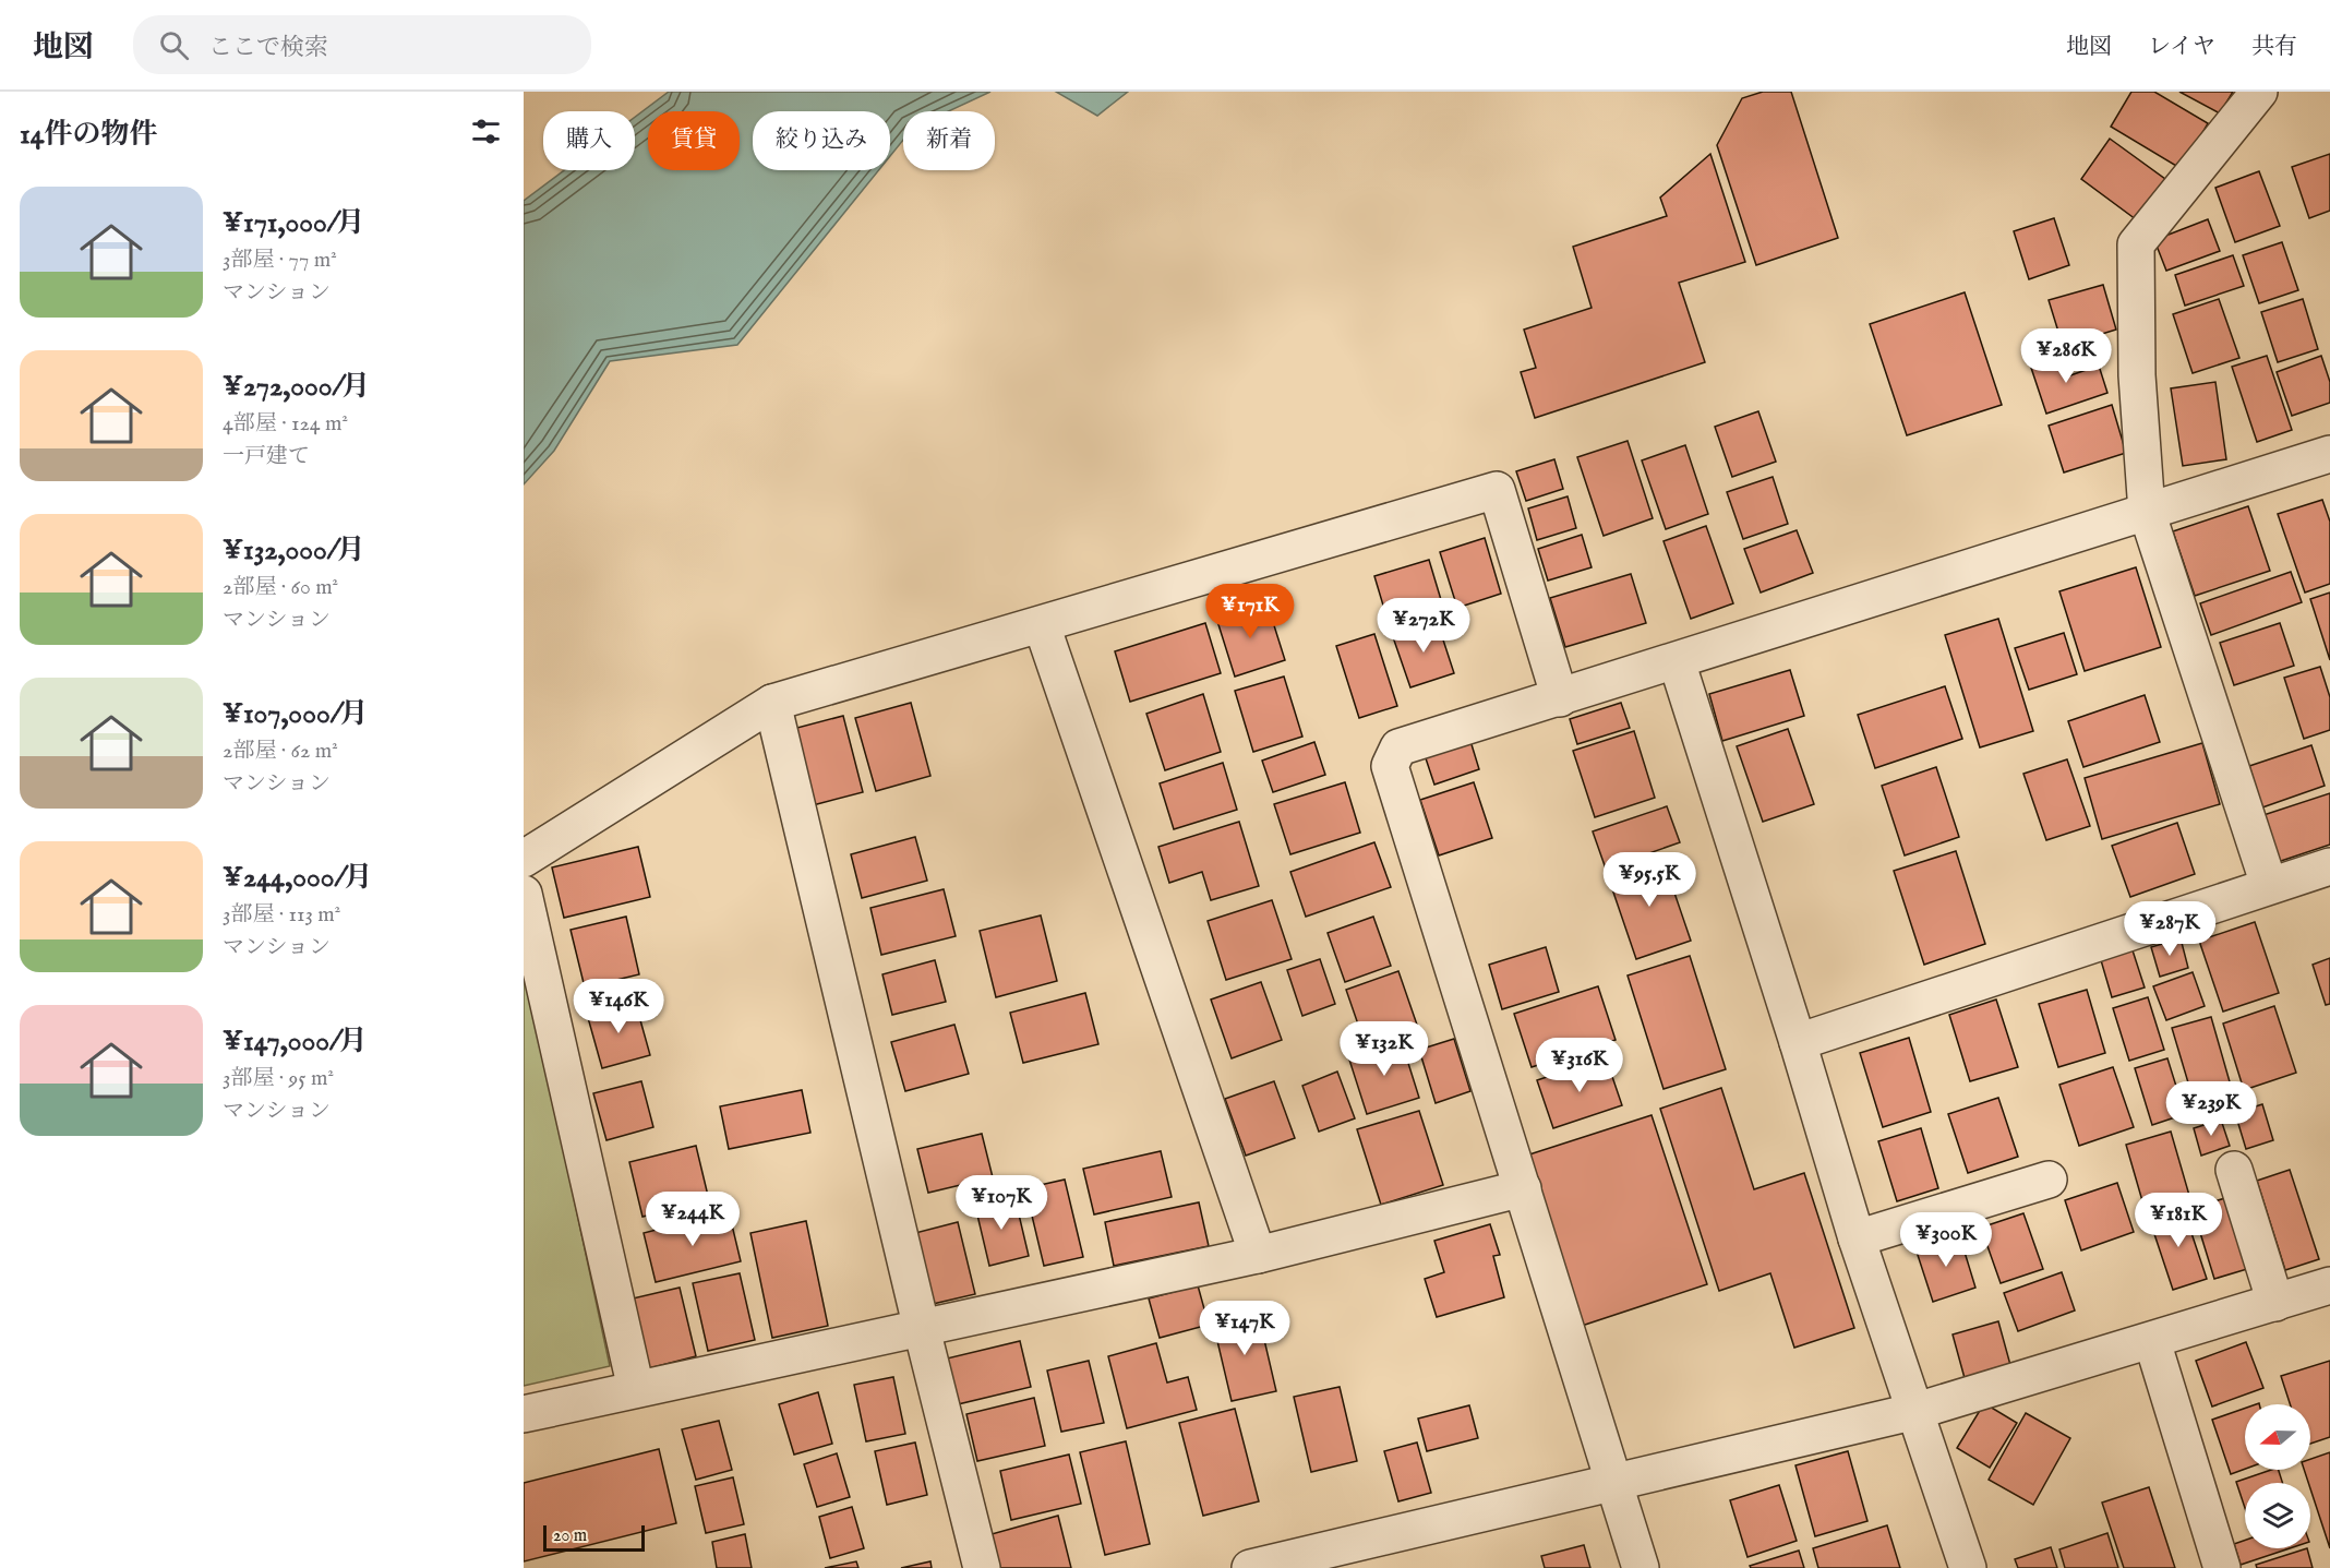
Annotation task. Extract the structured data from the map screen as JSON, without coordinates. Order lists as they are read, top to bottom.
{
  "scale_bar": "20 m",
  "north": "left",
  "page": {
    "header": "地図",
    "search": "ここで検索",
    "nav": ["地図", "レイヤ", "共有"],
    "heading": "14件の物件",
    "chip": [
      "購入",
      "賃貸",
      "絞り込み",
      "新着"
    ],
    "list": [
      {
        "name": "¥171,000/月",
        "note": "3部屋 · 77 m² · マンション"
      },
      {
        "name": "¥272,000/月",
        "note": "4部屋 · 124 m² · 一戸建て"
      },
      {
        "name": "¥132,000/月",
        "note": "2部屋 · 60 m² · マンション"
      },
      {
        "name": "¥107,000/月",
        "note": "2部屋 · 62 m² · マンション"
      },
      {
        "name": "¥244,000/月",
        "note": "3部屋 · 113 m² · マンション"
      },
      {
        "name": "¥147,000/月",
        "note": "3部屋 · 95 m² · マンション"
      }
    ],
    "price": [
      "¥286K",
      "¥171K",
      "¥272K",
      "¥95.5K",
      "¥287K",
      "¥146K",
      "¥132K",
      "¥316K",
      "¥239K",
      "¥107K",
      "¥244K",
      "¥181K",
      "¥300K",
      "¥147K"
    ],
    "scale": "20 m"
  }
}
